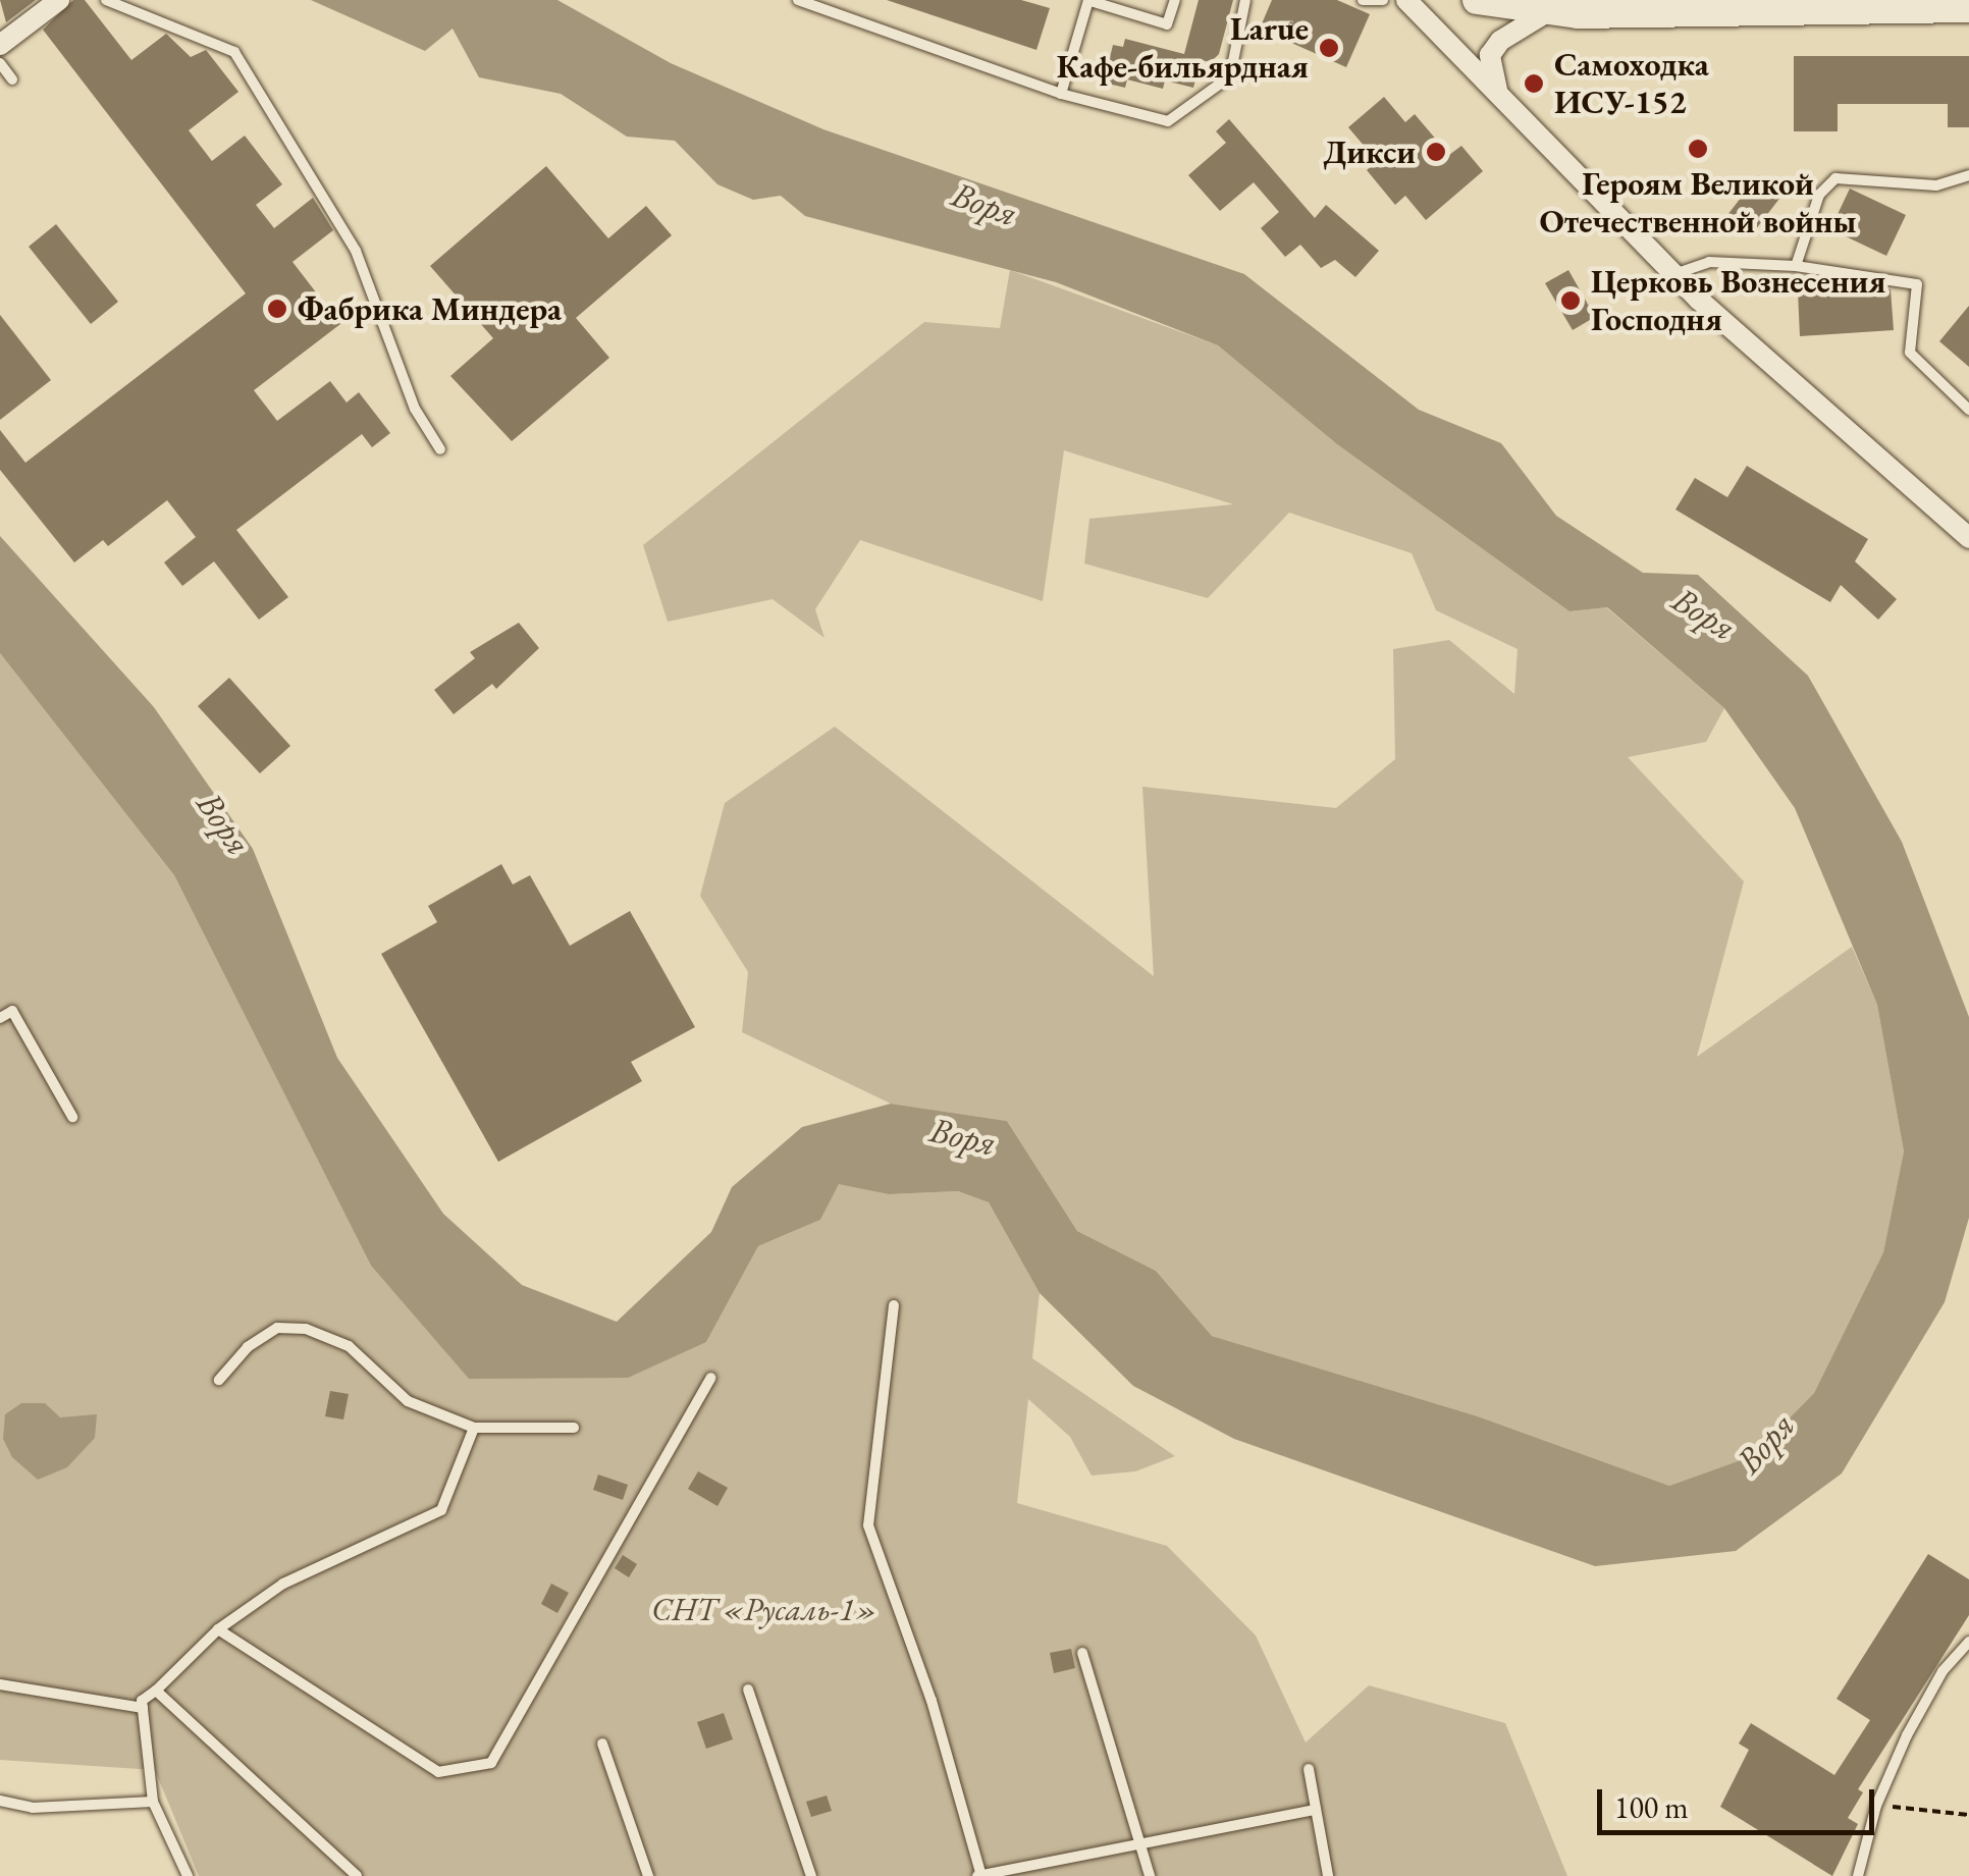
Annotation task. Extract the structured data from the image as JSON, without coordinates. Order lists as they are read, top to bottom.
{
  "water": ["Воря"],
  "parks": ["СНТ «Русаль-1»"],
  "places": [
    "Larue Кафе-бильярдная",
    "Самоходка ИСУ-152",
    "Героям Великой Отечественной войны",
    "Дикси",
    "Церковь Вознесения Господня",
    "Фабрика Миндера"
  ],
  "scale_bar": "100 m"
}
